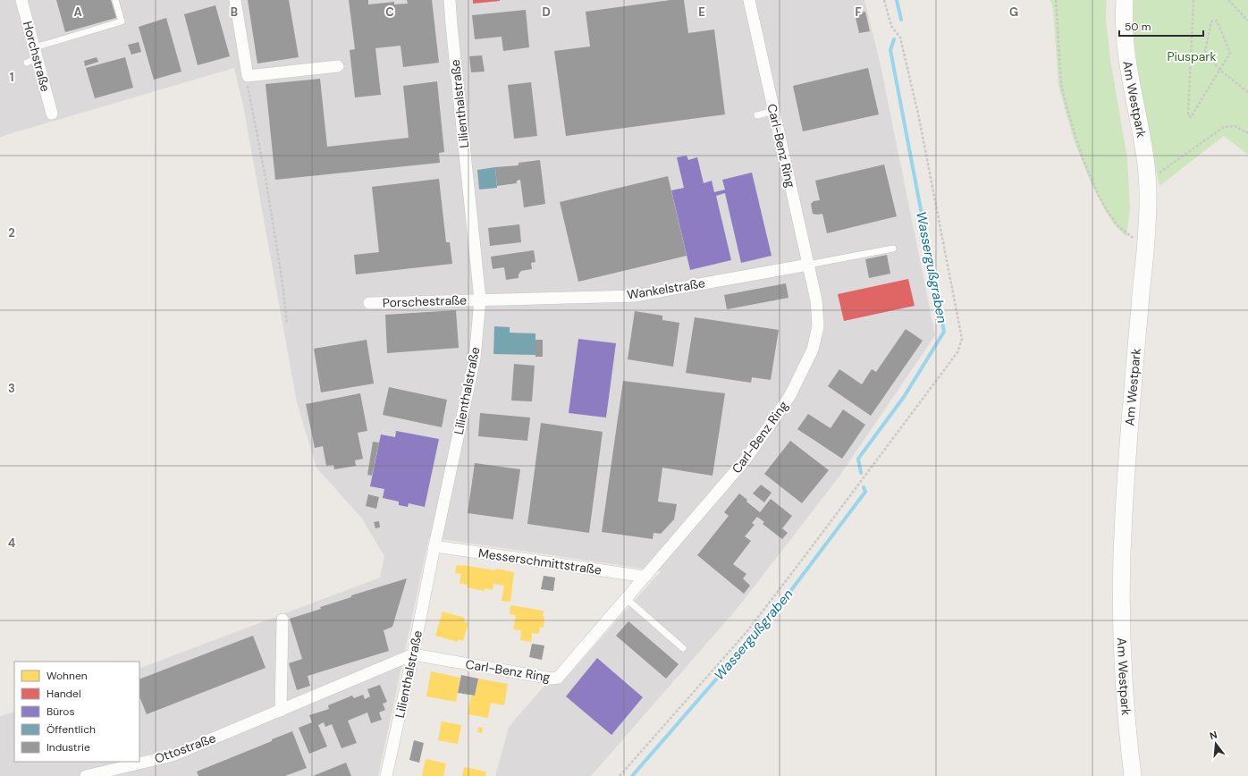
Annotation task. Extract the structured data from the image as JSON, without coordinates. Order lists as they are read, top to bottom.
{
  "streets": {
    "main road": ["Am Westpark"],
    "street": [
      "Horchstraße",
      "Lilienthalstraße",
      "Carl-Benz Ring",
      "Wankelstraße",
      "Porschestraße",
      "Messerschmittstraße",
      "Ottostraße"
    ]
  },
  "crossings": [
    ["Lilienthalstraße", "Carl-Benz Ring"],
    ["Lilienthalstraße", "Wankelstraße"],
    ["Lilienthalstraße", "Porschestraße"],
    ["Lilienthalstraße", "Messerschmittstraße"],
    ["Lilienthalstraße", "Ottostraße"],
    ["Carl-Benz Ring", "Wankelstraße"],
    ["Carl-Benz Ring", "Messerschmittstraße"],
    ["Carl-Benz Ring", "Ottostraße"],
    ["Wankelstraße", "Porschestraße"]
  ],
  "water": ["Wassergußgraben"],
  "parks": ["Piuspark"],
  "legend": [
    "Wohnen",
    "Handel",
    "Büros",
    "Öffentlich",
    "Industrie"
  ],
  "scale_bar": "50 m",
  "north": "top",
  "grid": {
    "columns": [
      "A",
      "B",
      "C",
      "D",
      "E",
      "F",
      "G"
    ],
    "rows": [
      "1",
      "2",
      "3",
      "4"
    ]
  }
}
